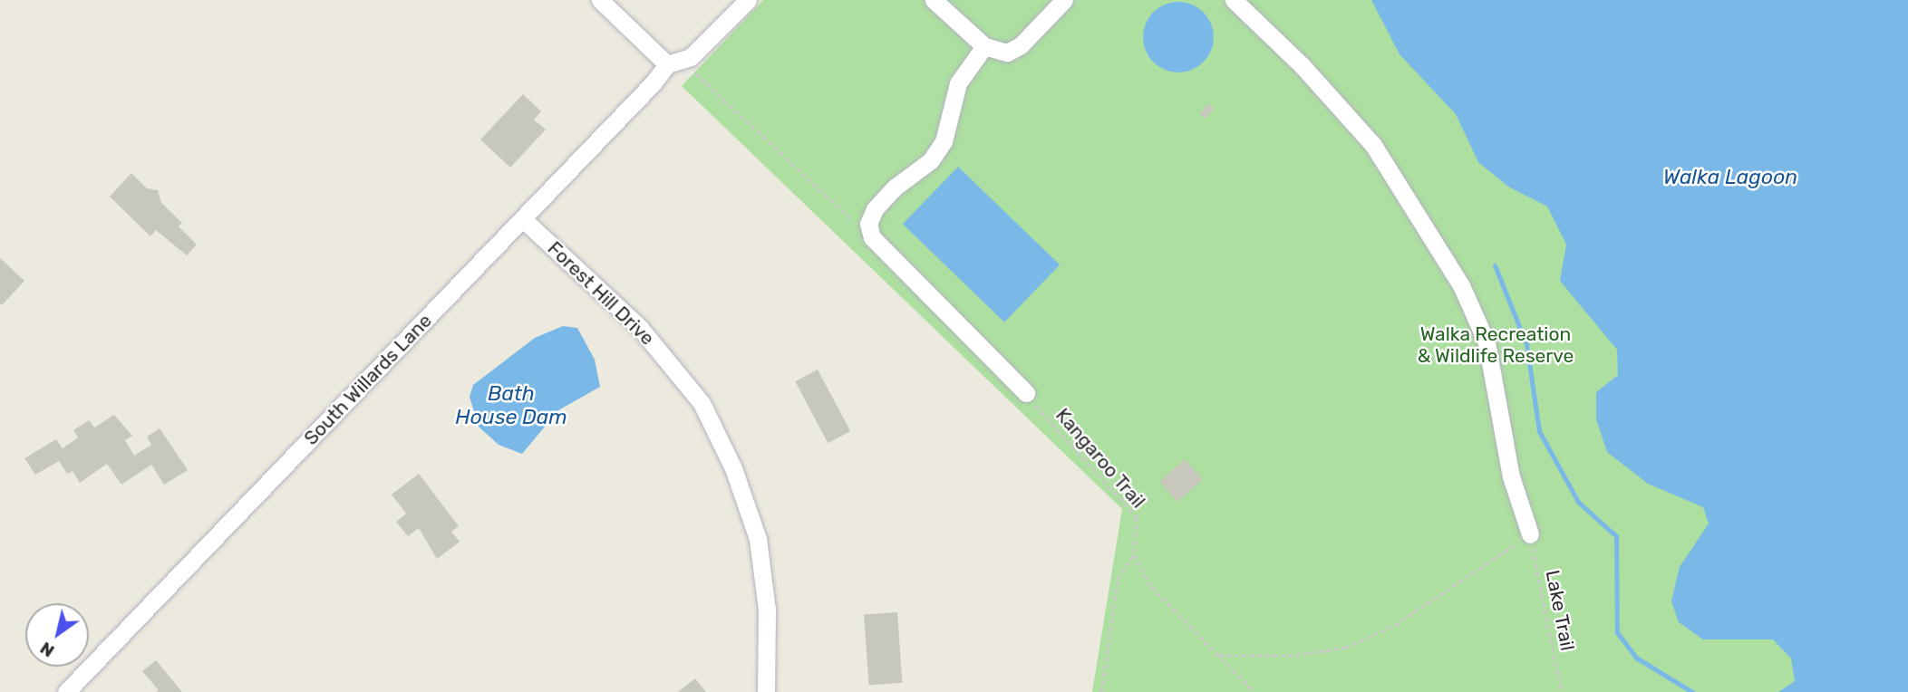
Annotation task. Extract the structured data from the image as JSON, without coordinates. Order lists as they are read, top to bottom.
{
  "streets": {
    "street": ["Forest Hill Drive", "South Willards Lane"],
    "path": ["Kangaroo Trail", "Lake Trail"]
  },
  "crossings": [
    ["Forest Hill Drive", "South Willards Lane"]
  ],
  "water": ["Walka Lagoon", "Bath House Dam"],
  "parks": ["Walka Recreation & Wildlife Reserve"],
  "north": "bottom left"
}
